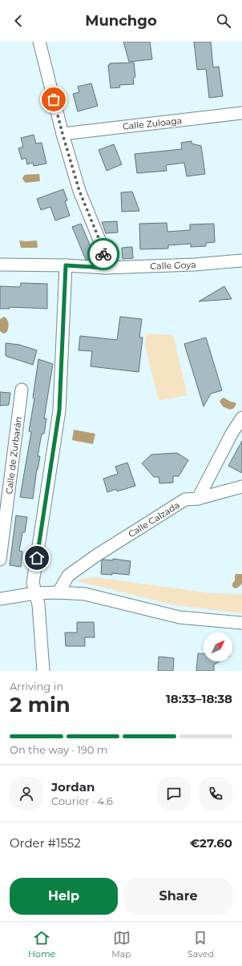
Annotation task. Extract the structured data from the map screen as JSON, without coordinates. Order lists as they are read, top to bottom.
{
  "streets": {
    "street": [
      "Calle Zuloaga",
      "Calle Goya",
      "Calle de Zurbarán",
      "Calle Calzada"
    ]
  },
  "north": "top right",
  "page": {
    "header": "Munchgo",
    "heading": ["2 min", "Arriving in", "18:33–18:38"],
    "panel": [
      "Jordan",
      "Courier · 4.6",
      "Order #1552",
      "€27.60"
    ],
    "bar": "On the way · 190 m",
    "buttons": ["Help", "Share"],
    "tabs": ["Home", "Map", "Saved"]
  }
}
